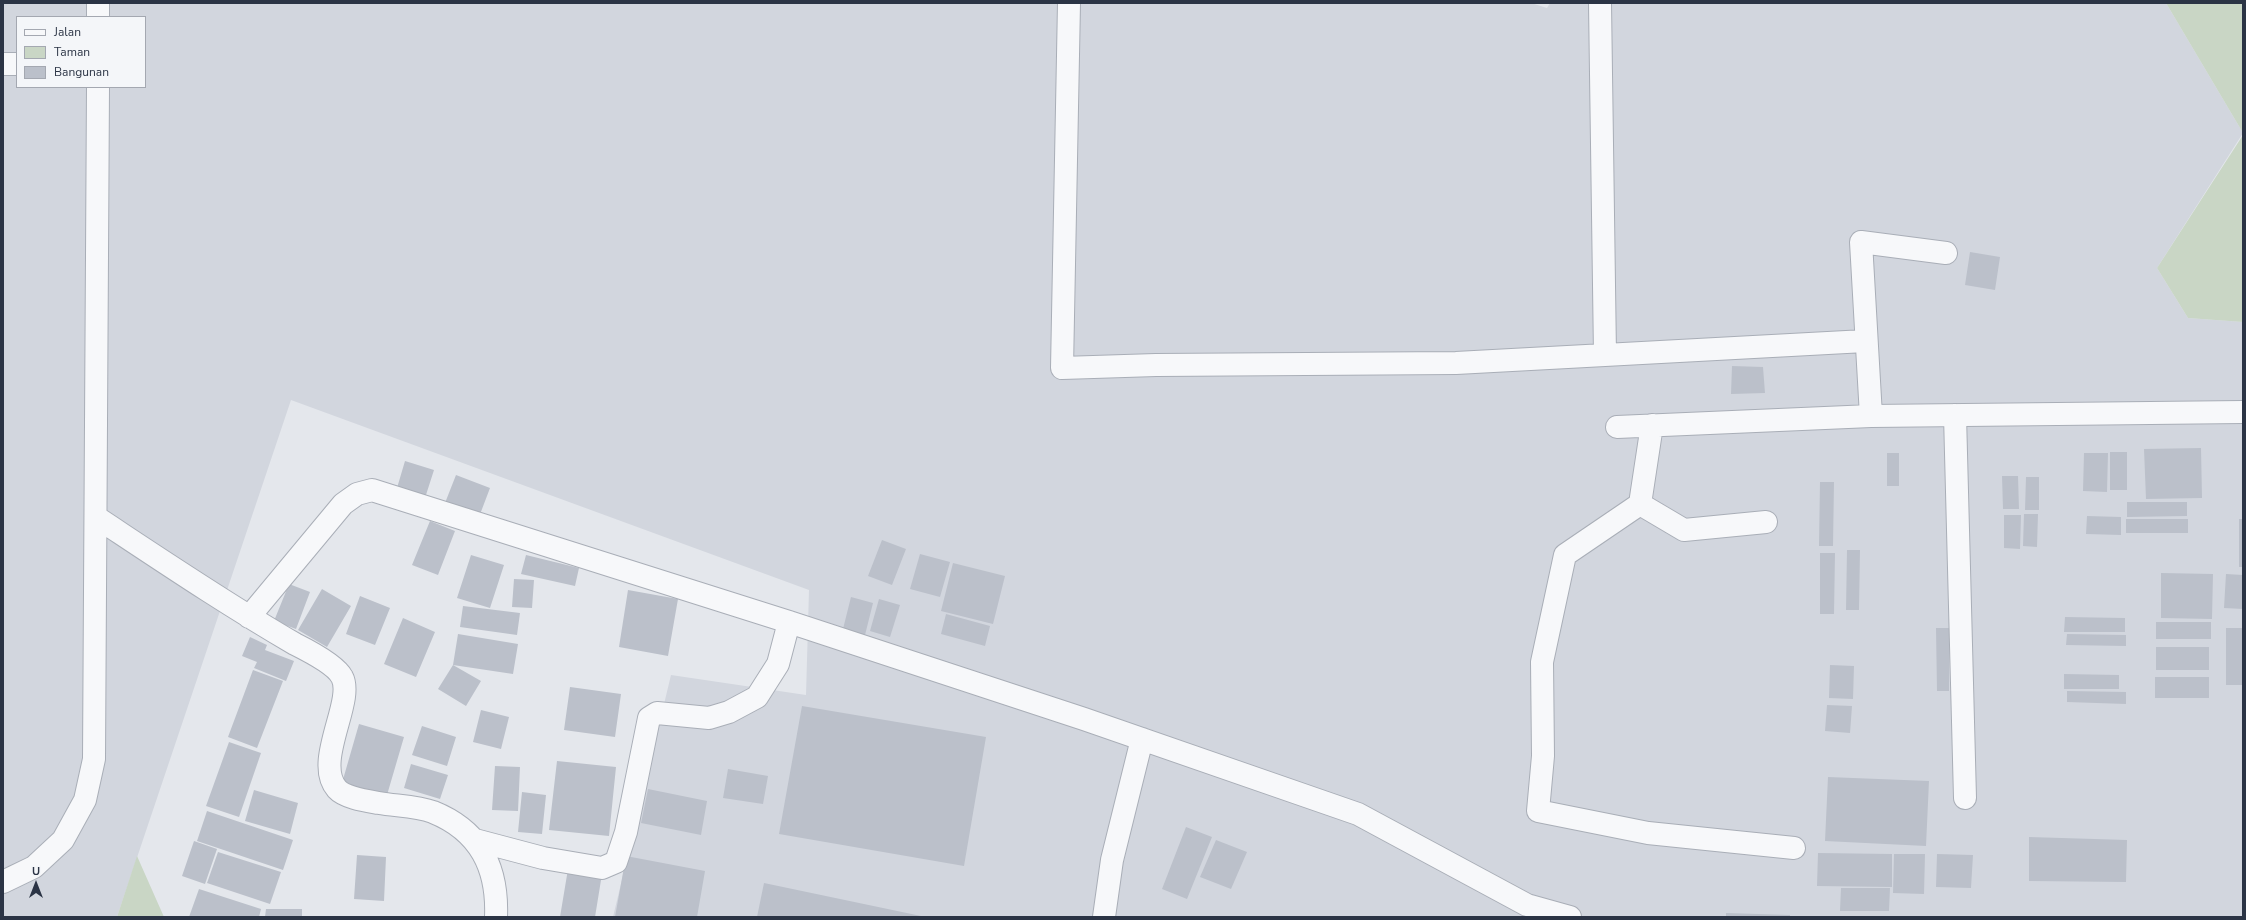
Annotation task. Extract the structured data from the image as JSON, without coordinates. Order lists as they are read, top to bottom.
{
  "legend": ["Jalan", "Taman", "Bangunan"],
  "north": "top"
}
